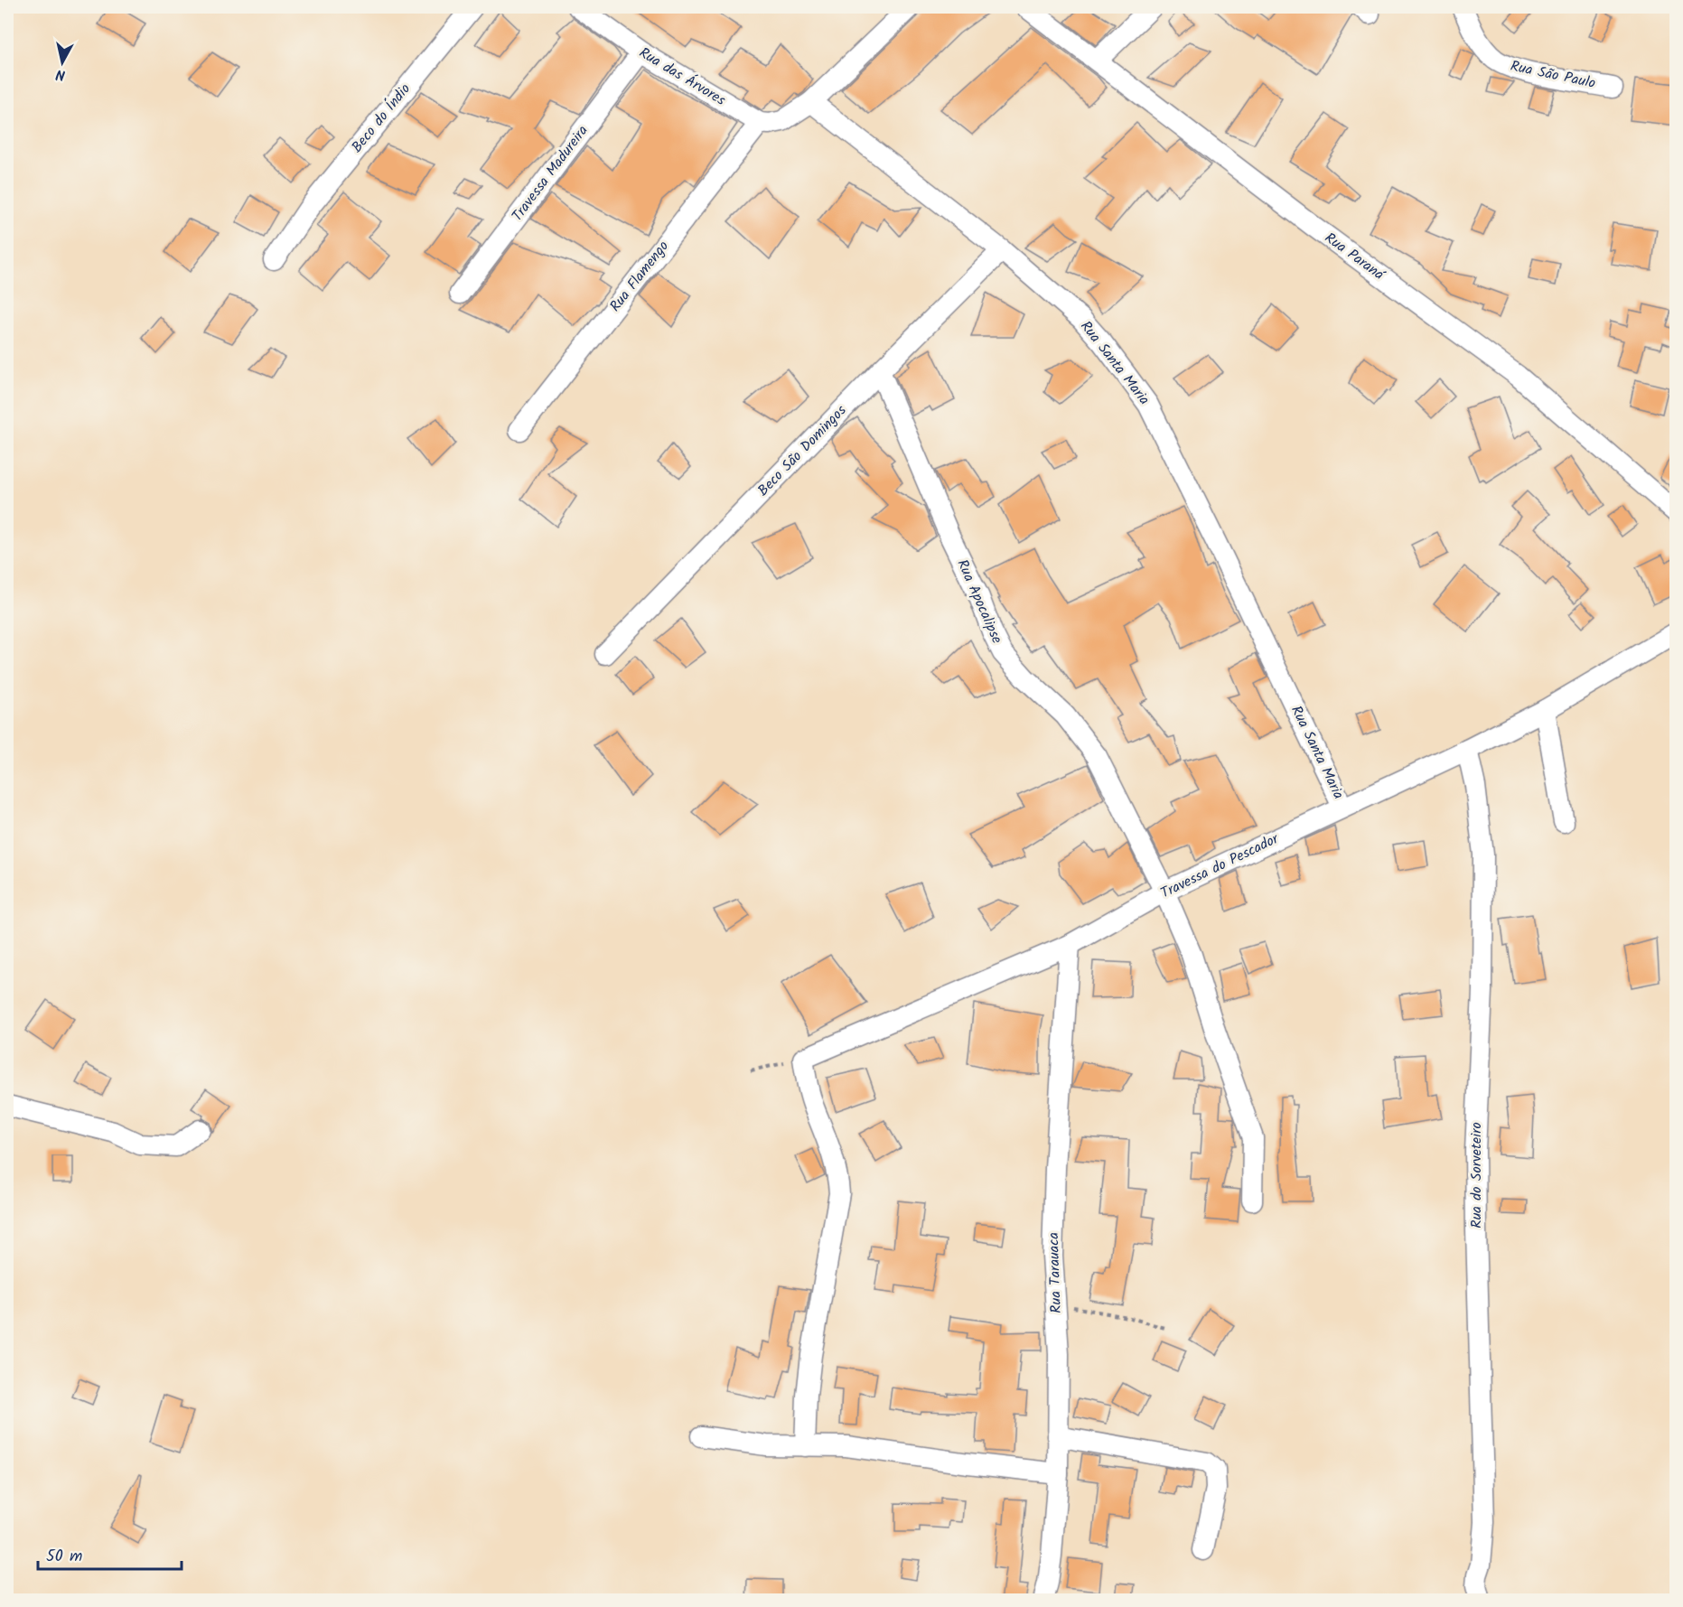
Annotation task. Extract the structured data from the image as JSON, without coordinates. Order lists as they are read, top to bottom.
{
  "streets": {
    "street": [
      "Rua São Paulo",
      "Rua das Árvores",
      "Beco do Índio",
      "Travessa Madureira",
      "Rua Paraná",
      "Rua Flamengo",
      "Rua Santa Maria",
      "Beco São Domingos",
      "Rua Apocalipse",
      "Travessa do Pescador",
      "Rua do Sorveteiro",
      "Rua Tarauaca"
    ]
  },
  "crossings": [
    ["Rua das Árvores", "Travessa Madureira"],
    ["Rua das Árvores", "Rua Flamengo"],
    ["Rua Santa Maria", "Beco São Domingos"],
    ["Rua Santa Maria", "Travessa do Pescador"],
    ["Beco São Domingos", "Rua Apocalipse"],
    ["Rua Apocalipse", "Travessa do Pescador"],
    ["Travessa do Pescador", "Rua do Sorveteiro"],
    ["Travessa do Pescador", "Rua Tarauaca"]
  ],
  "scale_bar": "50 m",
  "north": "bottom"
}
